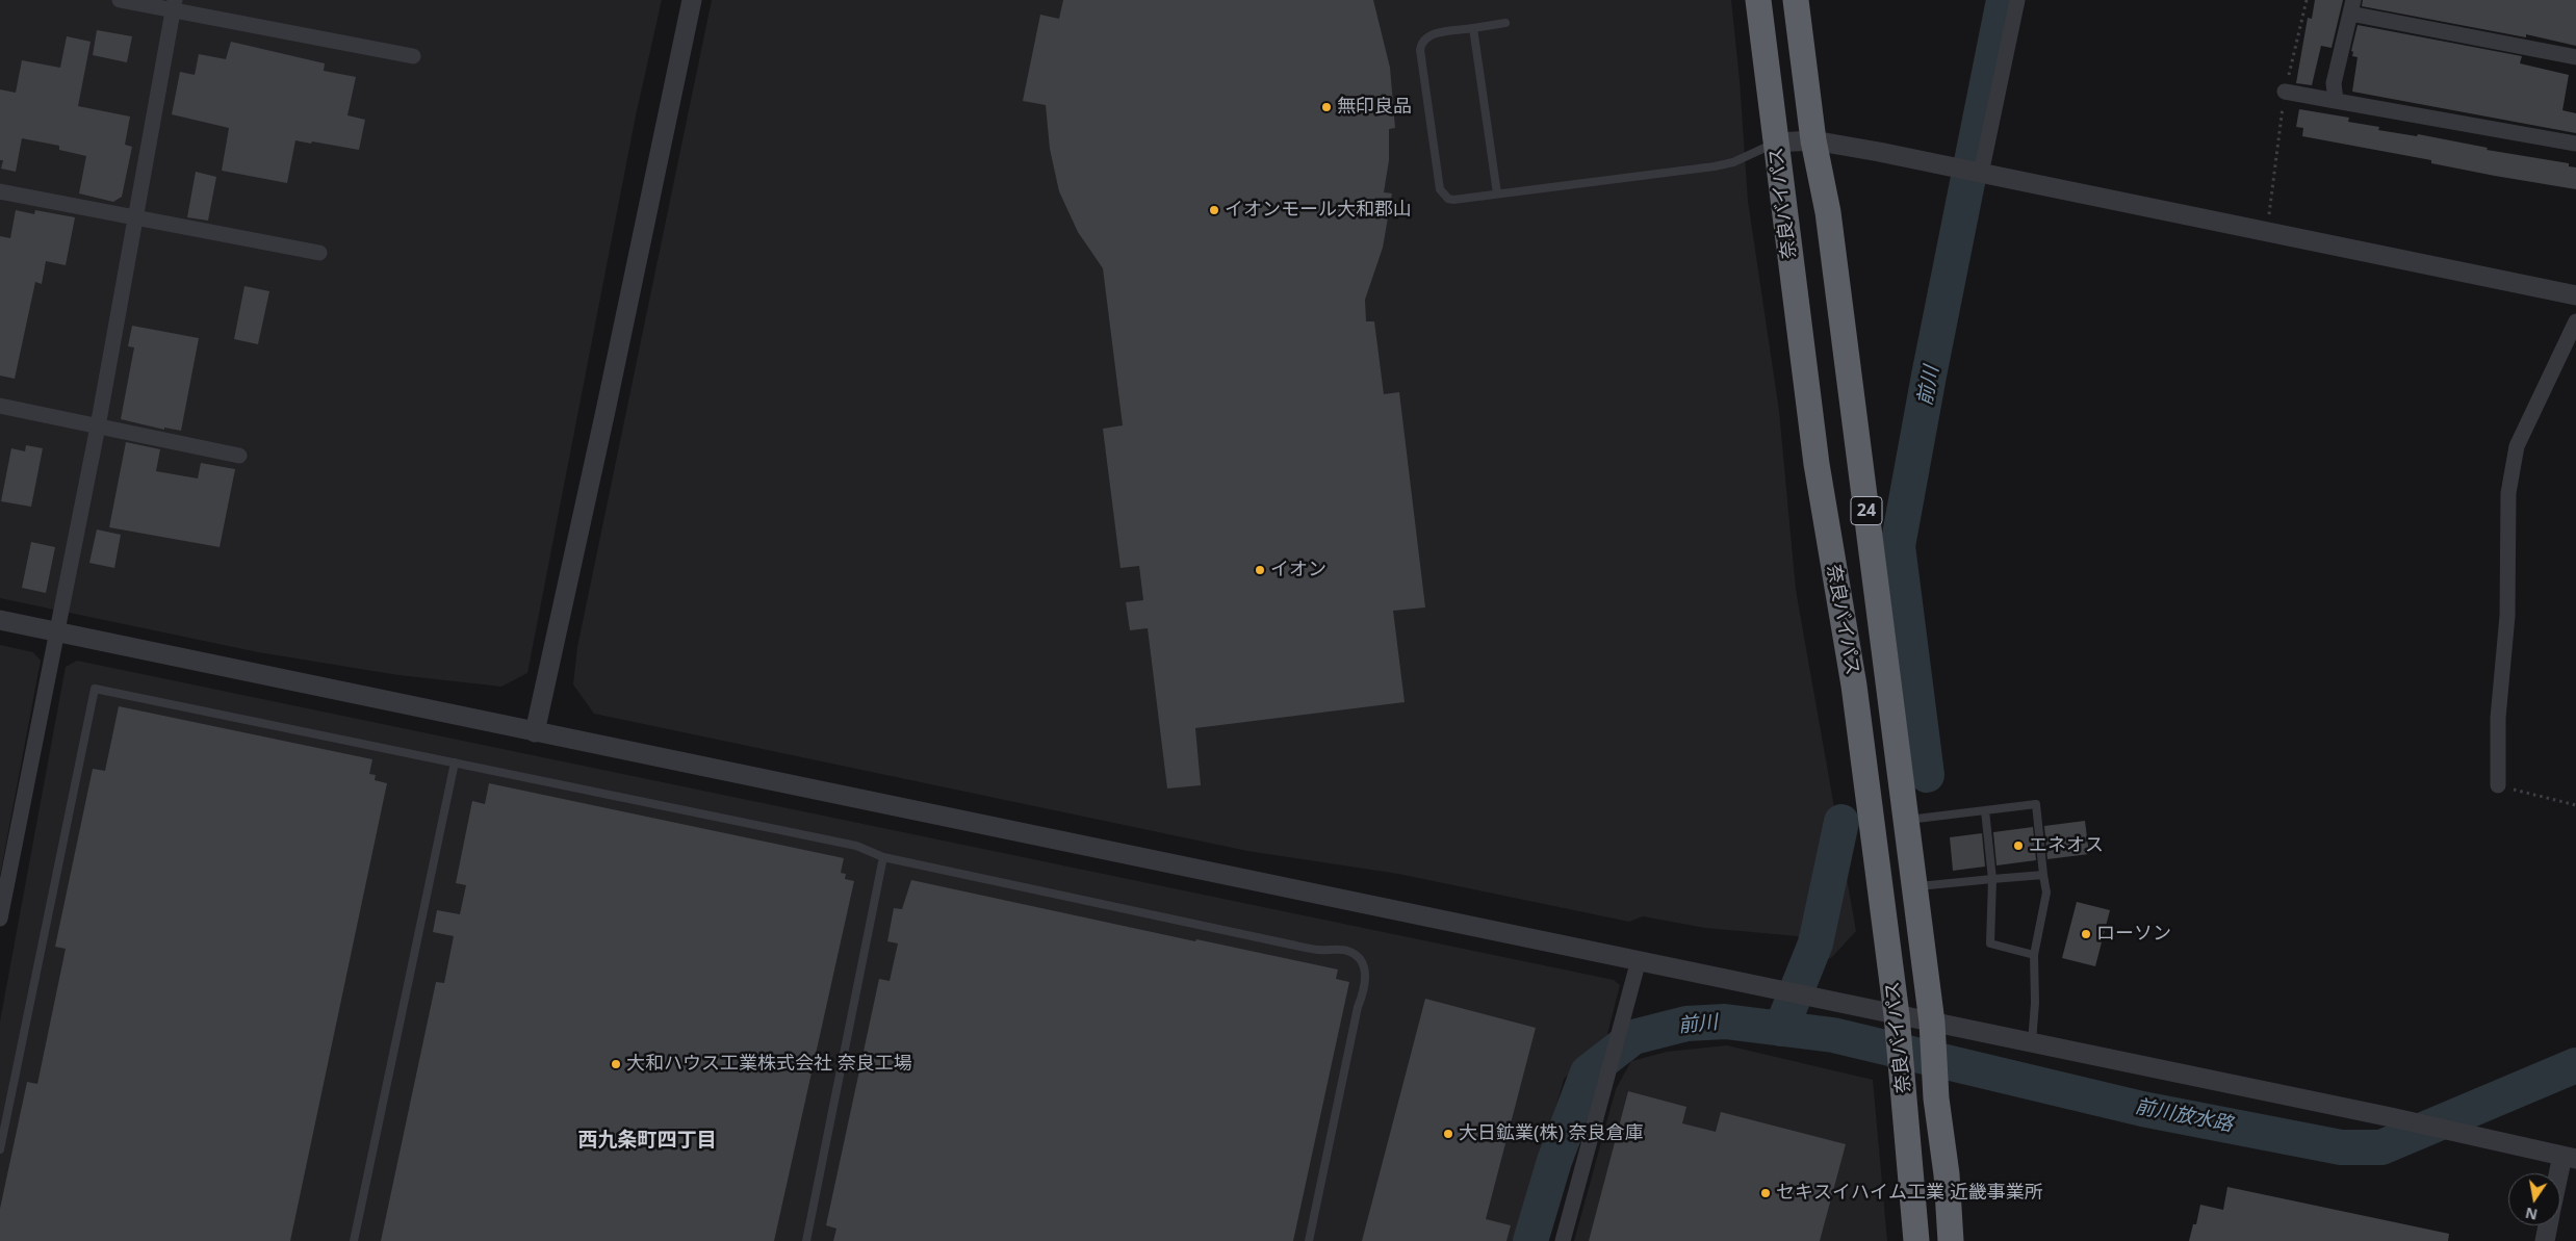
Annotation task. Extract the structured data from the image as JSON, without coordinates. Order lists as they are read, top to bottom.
{
  "streets": {
    "highway": ["奈良バイパス", "24"]
  },
  "districts": ["西九条町四丁目"],
  "water": ["前川", "前川放水路"],
  "places": [
    "無印良品",
    "イオンモール大和郡山",
    "イオン",
    "エネオス",
    "ローソン",
    "大和ハウス工業株式会社 奈良工場",
    "大日鉱業(株) 奈良倉庫",
    "セキスイハイム工業 近畿事業所"
  ],
  "north": "bottom"
}
